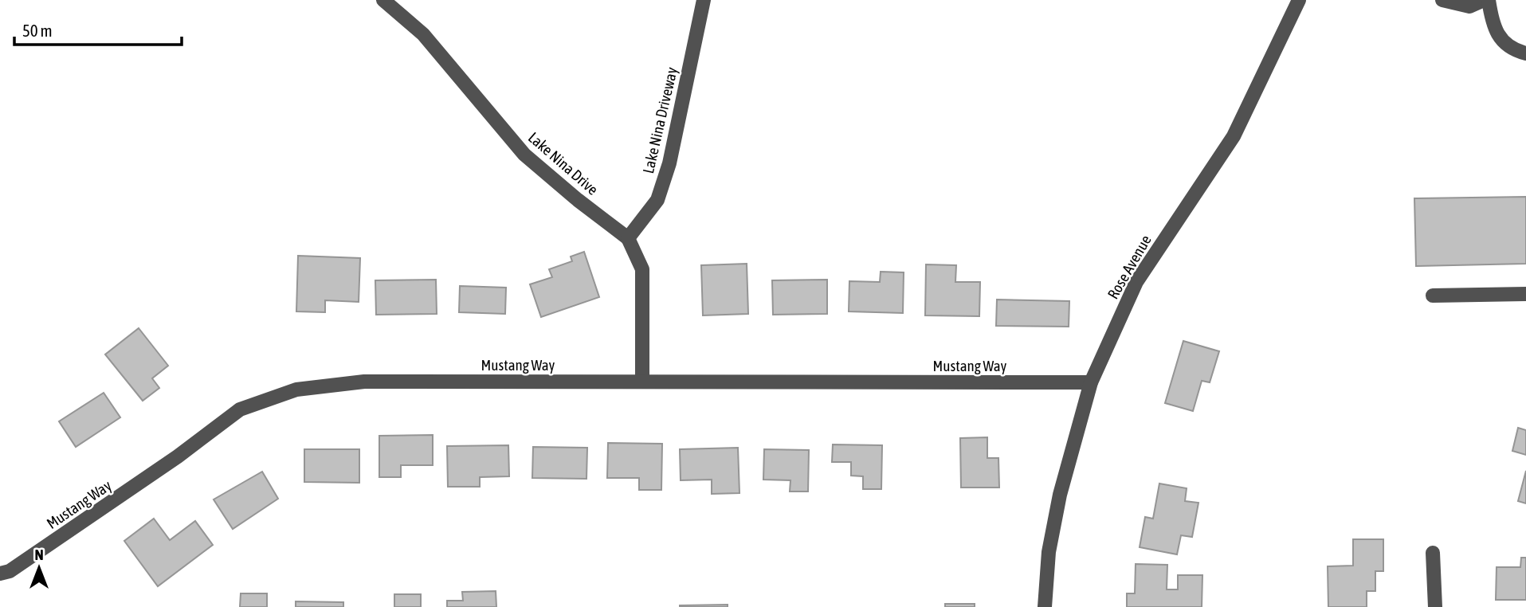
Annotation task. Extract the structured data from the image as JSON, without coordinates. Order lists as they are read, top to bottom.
{
  "streets": {
    "street": [
      "Lake Nina Driveway",
      "Lake Nina Drive",
      "Rose Avenue",
      "Mustang Way"
    ]
  },
  "crossings": [
    ["Lake Nina Driveway", "Lake Nina Drive"],
    ["Lake Nina Drive", "Mustang Way"],
    ["Rose Avenue", "Mustang Way"]
  ],
  "scale_bar": "50 m",
  "north": "top"
}
